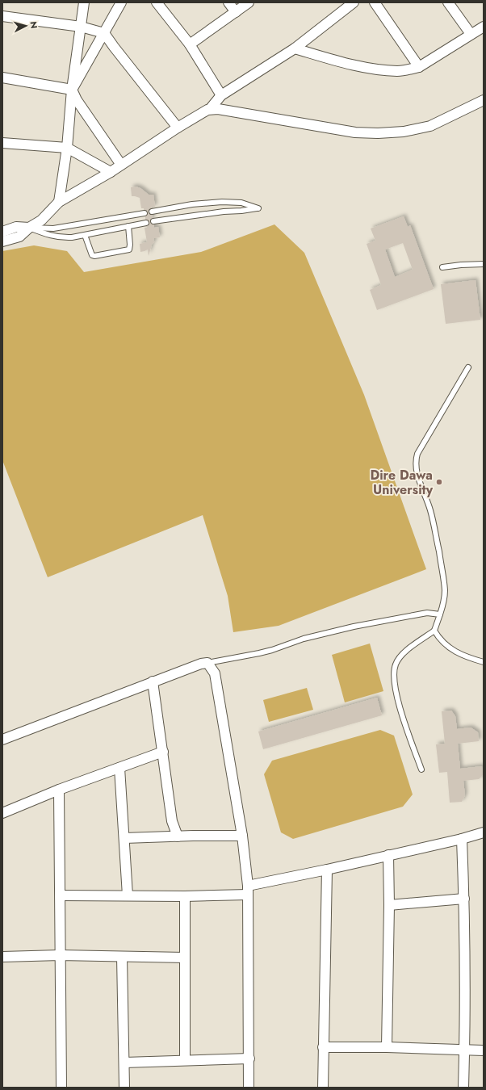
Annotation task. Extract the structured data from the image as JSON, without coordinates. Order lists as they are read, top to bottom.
{
  "places": ["Dire Dawa University"],
  "north": "right"
}
